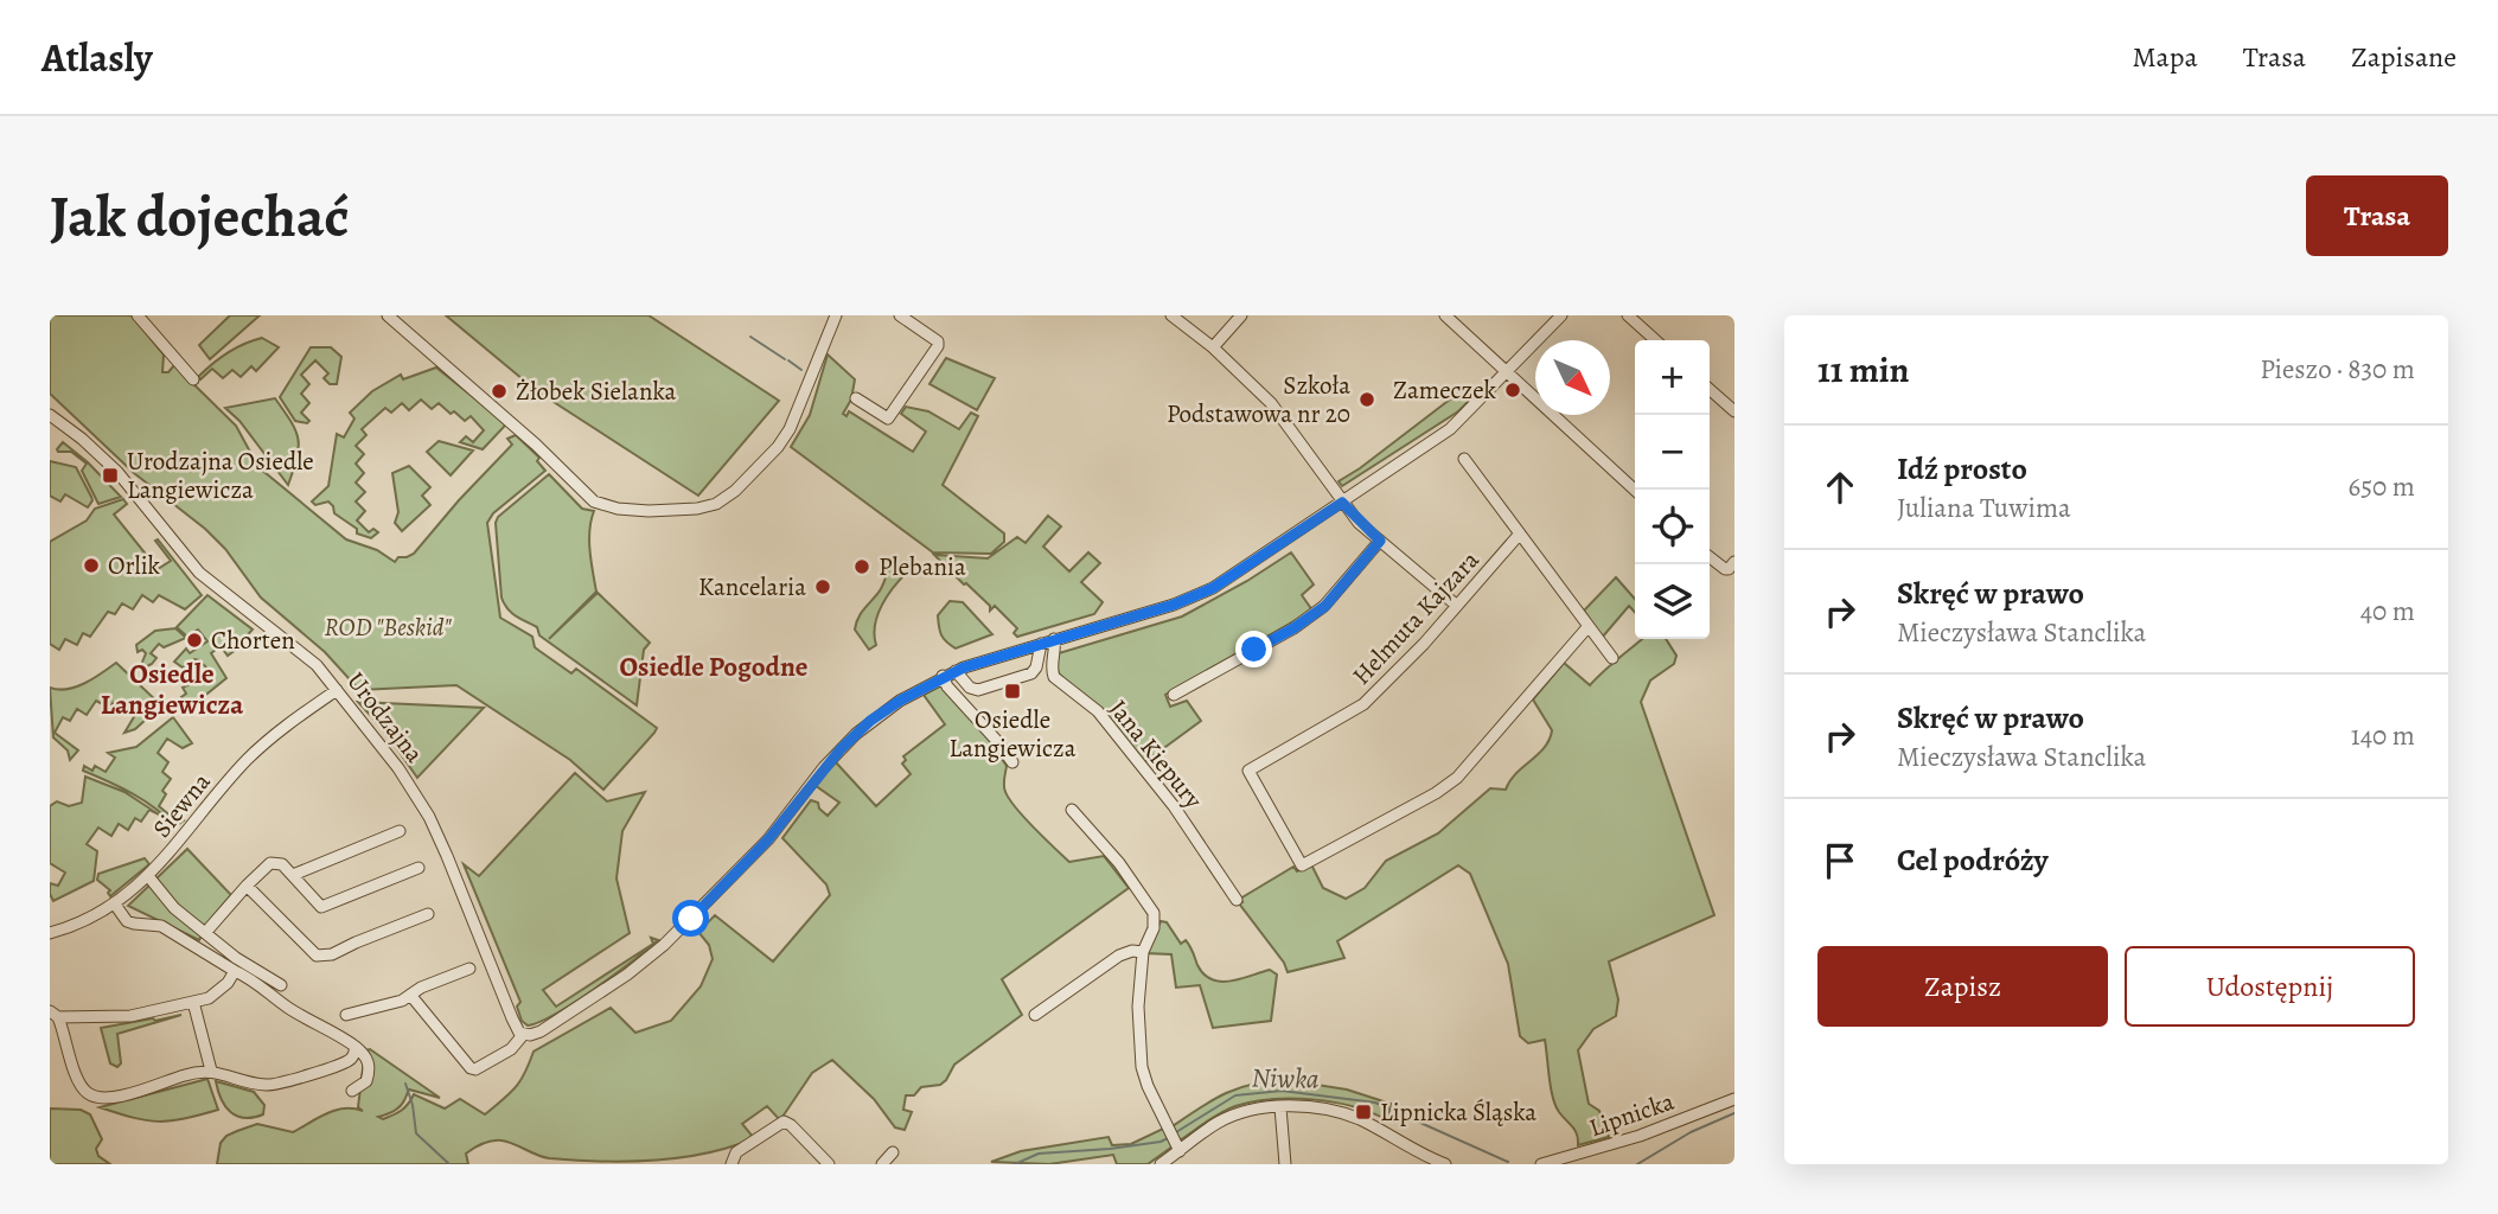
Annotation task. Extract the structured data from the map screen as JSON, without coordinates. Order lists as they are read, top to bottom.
{
  "streets": {
    "street": [
      "Helmuta Kajzara",
      "Urodzajna",
      "Jana Kiepury",
      "Siewna",
      "Lipnicka"
    ]
  },
  "crossings": [
    ["Urodzajna", "Siewna"]
  ],
  "districts": ["Osiedle Pogodne", "Osiedle Langiewicza"],
  "water": ["Niwka"],
  "parks": ["ROD \"Beskid\""],
  "places": {
    "other": [
      "Zameczek",
      "Żłobek Sielanka",
      "Szkoła Podstawowa nr 20",
      "Orlik",
      "Plebania",
      "Kancelaria",
      "Chorten"
    ],
    "transit": ["Urodzajna Osiedle Langiewicza", "Osiedle Langiewicza", "Lipnicka Śląska"]
  },
  "north": "bottom right",
  "page": {
    "header": "Atlasly",
    "nav": ["Mapa", "Trasa", "Zapisane"],
    "buttons": [
      "Trasa",
      ["Zapisz", "Udostępnij"]
    ],
    "title": "Jak dojechać",
    "heading": ["11 min", "Pieszo · 830 m"],
    "map_buttons": ["+", "−"],
    "list": [
      ["Idź prosto", "Juliana Tuwima", "650 m"],
      ["Skręć w prawo", "Mieczysława Stanclika", "40 m"],
      ["Skręć w prawo", "Mieczysława Stanclika", "140 m"],
      "Cel podróży"
    ]
  }
}
